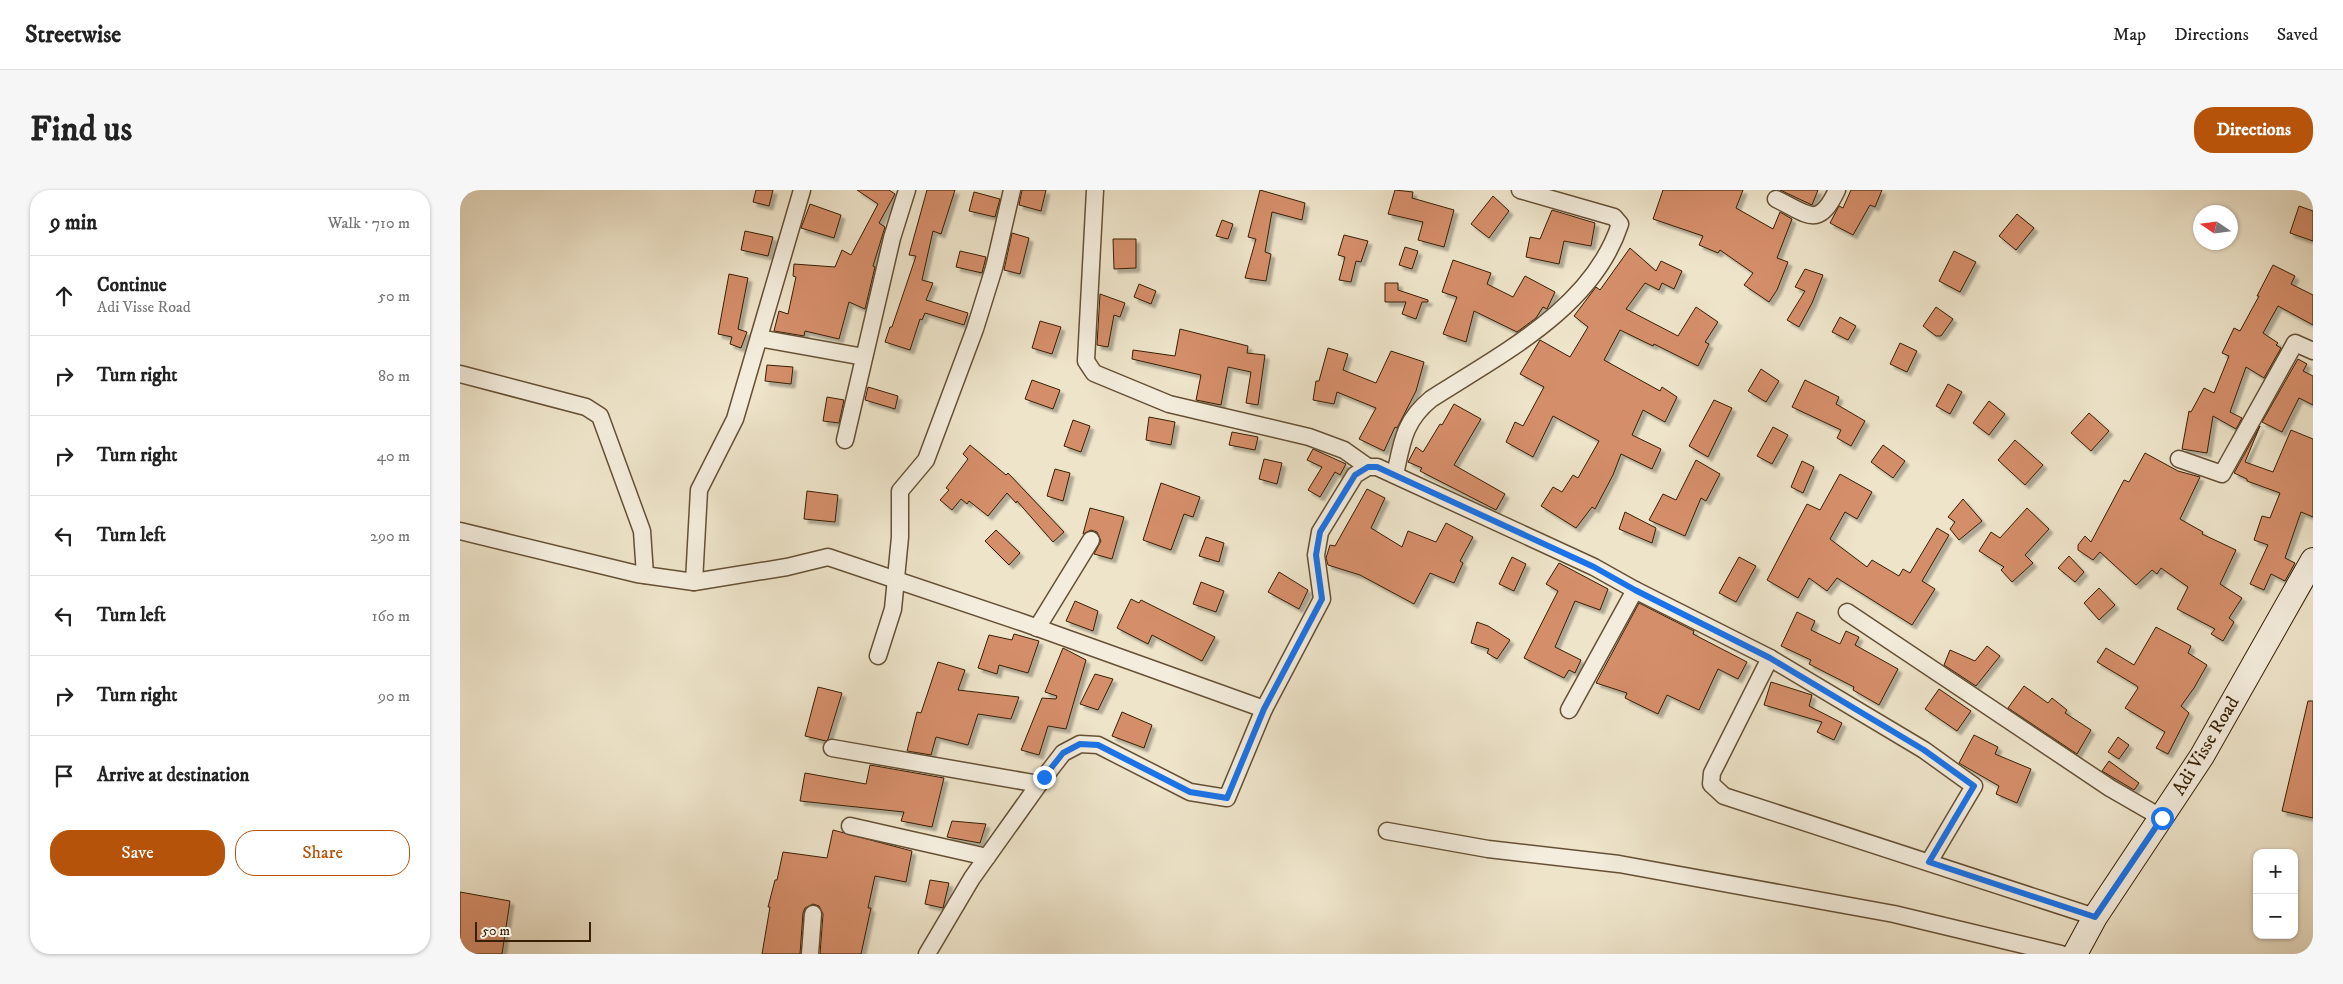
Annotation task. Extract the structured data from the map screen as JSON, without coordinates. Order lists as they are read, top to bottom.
{
  "streets": {
    "street": ["Adi Visse Road"]
  },
  "scale_bar": "50 m",
  "north": "left",
  "page": {
    "header": "Streetwise",
    "nav": ["Map", "Directions", "Saved"],
    "buttons": [
      "Directions",
      ["Save", "Share"]
    ],
    "title": "Find us",
    "heading": ["9 min", "Walk · 710 m"],
    "list": [
      ["Continue", "Adi Visse Road", "50 m"],
      ["Turn right", "80 m"],
      ["Turn right", "40 m"],
      ["Turn left", "290 m"],
      ["Turn left", "160 m"],
      ["Turn right", "90 m"],
      "Arrive at destination"
    ],
    "map_buttons": ["+", "−"],
    "scale": "50 m"
  }
}
